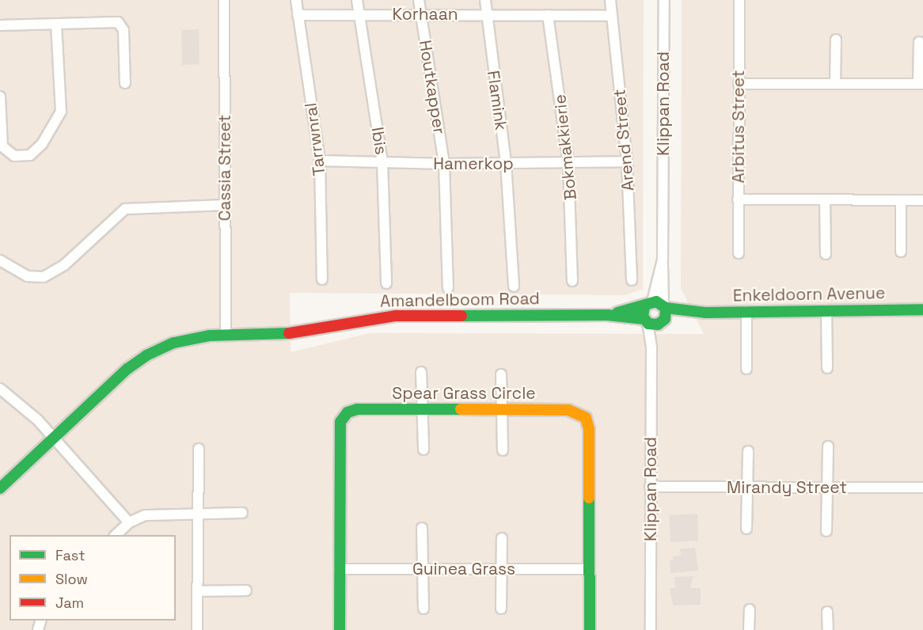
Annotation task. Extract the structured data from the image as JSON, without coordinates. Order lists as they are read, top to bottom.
{
  "streets": {
    "street": [
      "Korhaan",
      "Houtkapper",
      "Flamink",
      "Klippan Road",
      "Arbitus Street",
      "Tarrwnral",
      "Arend Street",
      "Ibis",
      "Bokmakkierie",
      "Hamerkop",
      "Cassia Street",
      "Enkeldoorn Avenue",
      "Amandelboom Road",
      "Spear Grass Circle",
      "Mirandy Street",
      "Guinea Grass"
    ]
  },
  "crossings": [
    ["Korhaan", "Houtkapper"],
    ["Korhaan", "Flamink"],
    ["Korhaan", "Tarrwnral"],
    ["Korhaan", "Arend Street"],
    ["Korhaan", "Ibis"],
    ["Korhaan", "Bokmakkierie"],
    ["Houtkapper", "Hamerkop"],
    ["Flamink", "Hamerkop"],
    ["Klippan Road", "Enkeldoorn Avenue"],
    ["Klippan Road", "Amandelboom Road"],
    ["Klippan Road", "Mirandy Street"],
    ["Tarrwnral", "Hamerkop"],
    ["Arend Street", "Hamerkop"],
    ["Ibis", "Hamerkop"],
    ["Bokmakkierie", "Hamerkop"],
    ["Cassia Street", "Amandelboom Road"],
    ["Enkeldoorn Avenue", "Amandelboom Road"],
    ["Spear Grass Circle", "Guinea Grass"]
  ],
  "legend": ["Fast", "Slow", "Jam"]
}
